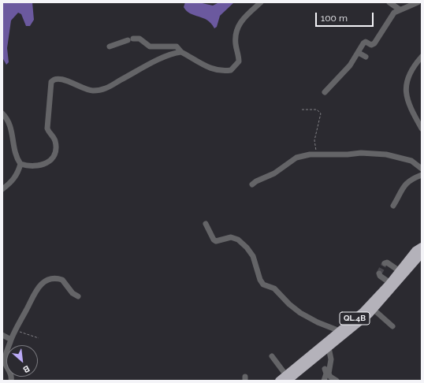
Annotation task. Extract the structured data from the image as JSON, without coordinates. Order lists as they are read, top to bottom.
{
  "streets": {
    "highway": ["QL.4B"]
  },
  "scale_bar": "100 m",
  "north": "bottom right"
}
